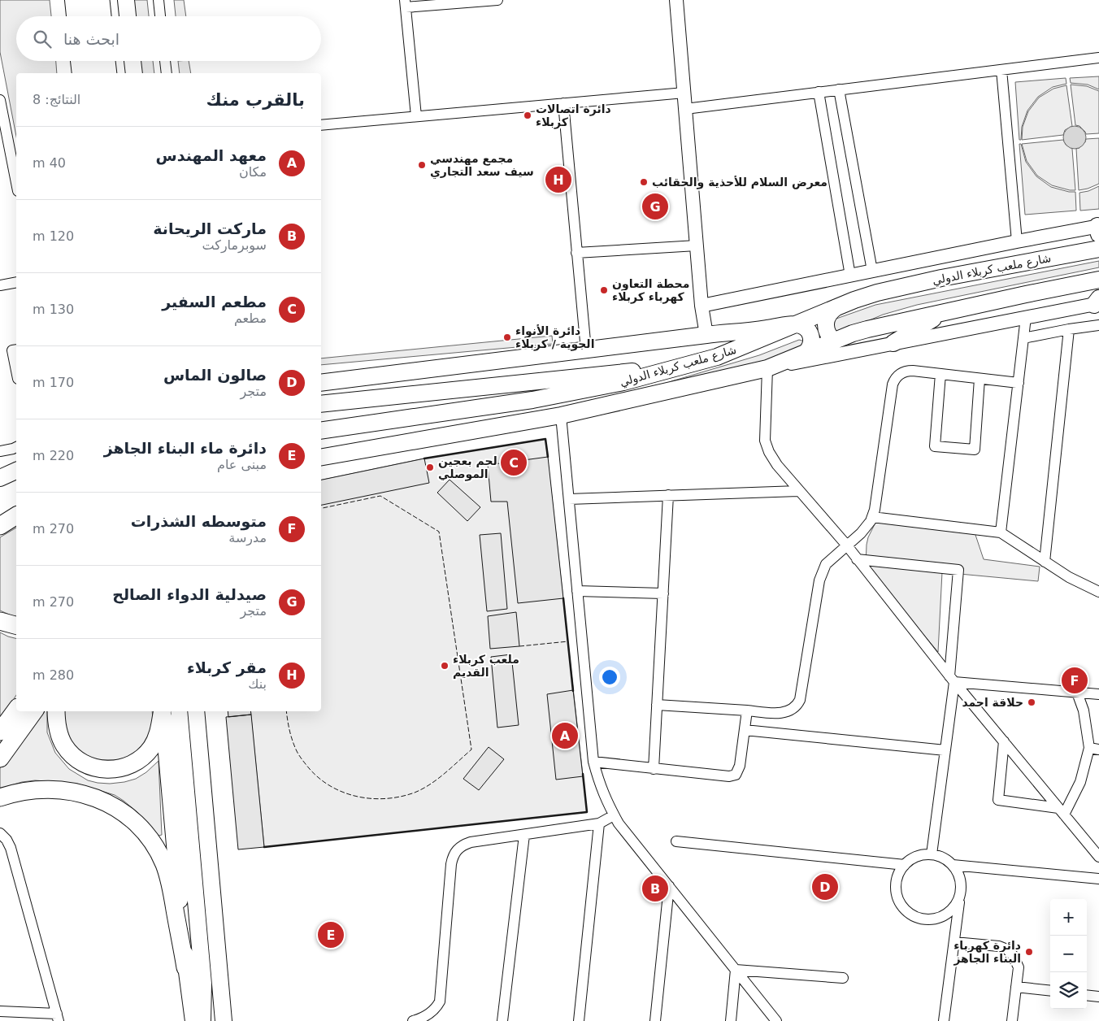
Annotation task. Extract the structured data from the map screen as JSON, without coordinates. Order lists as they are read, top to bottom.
{
  "streets": {
    "main road": ["شارع ملعب كربلاء الدولي"]
  },
  "places": [
    "دائرة اتصالات كربلاء",
    "مجمع مهندسي سيف سعد التجاري",
    "معرض السلام للأحذية والحقائب",
    "محطة التعاون كهرباء كربلاء",
    "دائرة الأنواء الجوية / كربلاء",
    "لحم بعجين الموصلي",
    "ملعب كربلاء القديم",
    "حلاقة احمد",
    "دائرة كهرباء البناء الجاهز"
  ],
  "page": {
    "search": "ابحث هنا",
    "heading": ["بالقرب منك", "النتائج: 8"],
    "list": [
      {
        "mark": "A",
        "name": "معهد المهندس",
        "note": "مكان",
        "value": "40 m"
      },
      {
        "mark": "B",
        "name": "ماركت الريحانة",
        "note": "سوبرماركت",
        "value": "120 m"
      },
      {
        "mark": "C",
        "name": "مطعم السفير",
        "note": "مطعم",
        "value": "130 m"
      },
      {
        "mark": "D",
        "name": "صالون الماس",
        "note": "متجر",
        "value": "170 m"
      },
      {
        "mark": "E",
        "name": "دائرة ماء البناء الجاهز",
        "note": "مبنى عام",
        "value": "220 m"
      },
      {
        "mark": "F",
        "name": "متوسطه الشذرات",
        "note": "مدرسة",
        "value": "270 m"
      },
      {
        "mark": "G",
        "name": "صيدلية الدواء الصالح",
        "note": "متجر",
        "value": "270 m"
      },
      {
        "mark": "H",
        "name": "مقر كربلاء",
        "note": "بنك",
        "value": "280 m"
      }
    ],
    "pins": [
      "H",
      "G",
      "C",
      "F",
      "A",
      "D",
      "B",
      "E"
    ],
    "map_buttons": ["+", "−"]
  }
}
